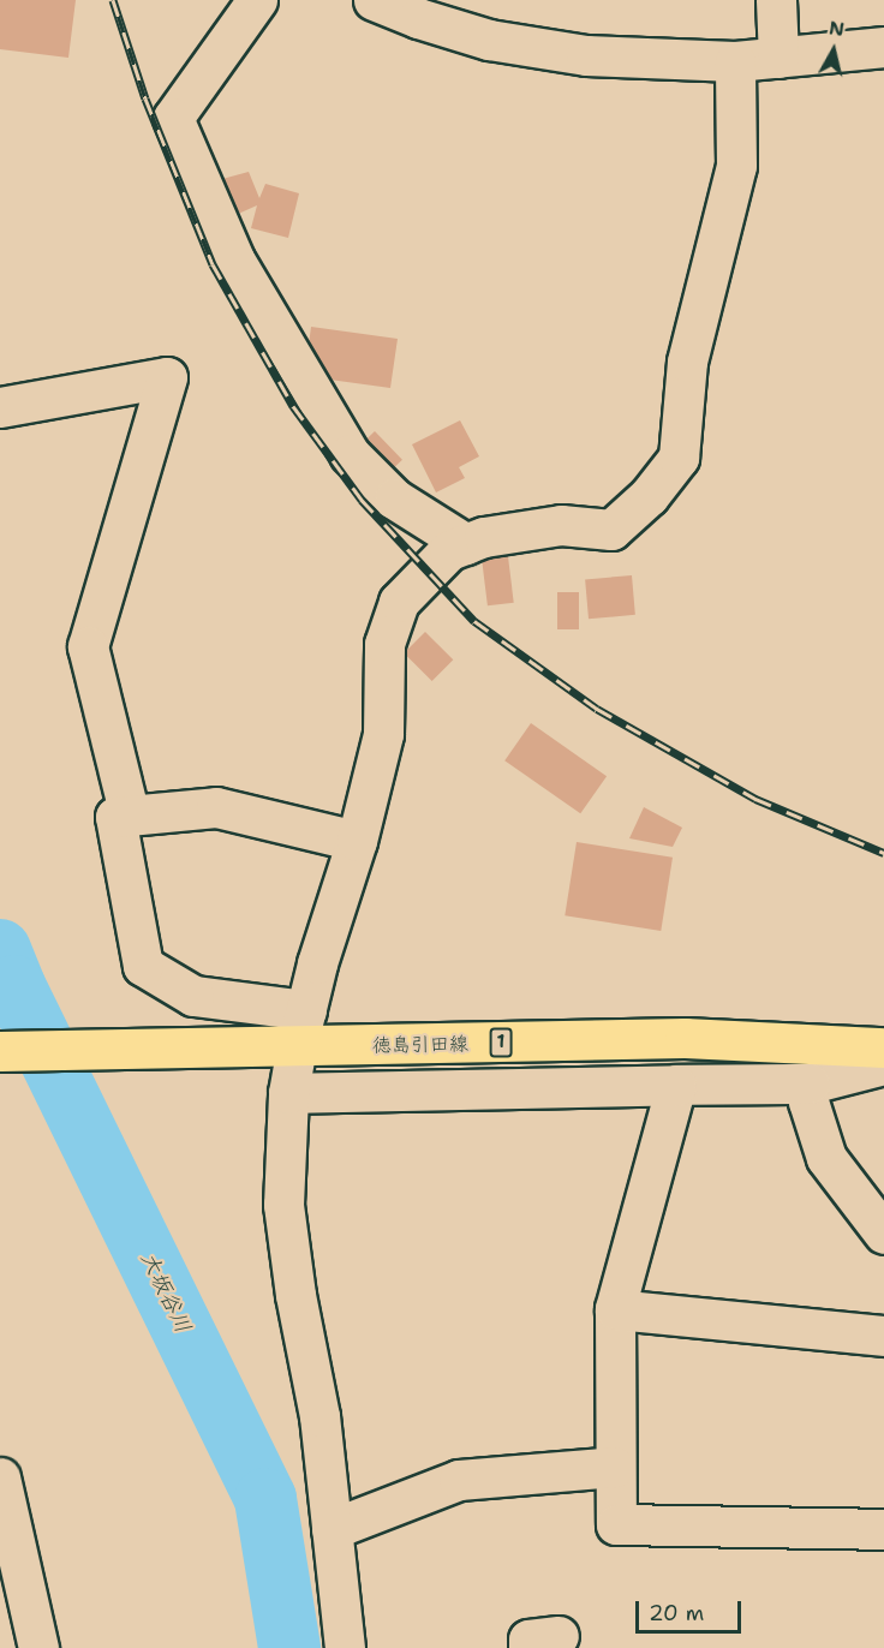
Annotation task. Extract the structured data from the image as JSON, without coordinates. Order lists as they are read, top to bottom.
{
  "streets": {
    "main road": ["1", "徳島引田線"]
  },
  "water": ["大坂谷川"],
  "scale_bar": "20 m",
  "north": "top"
}
